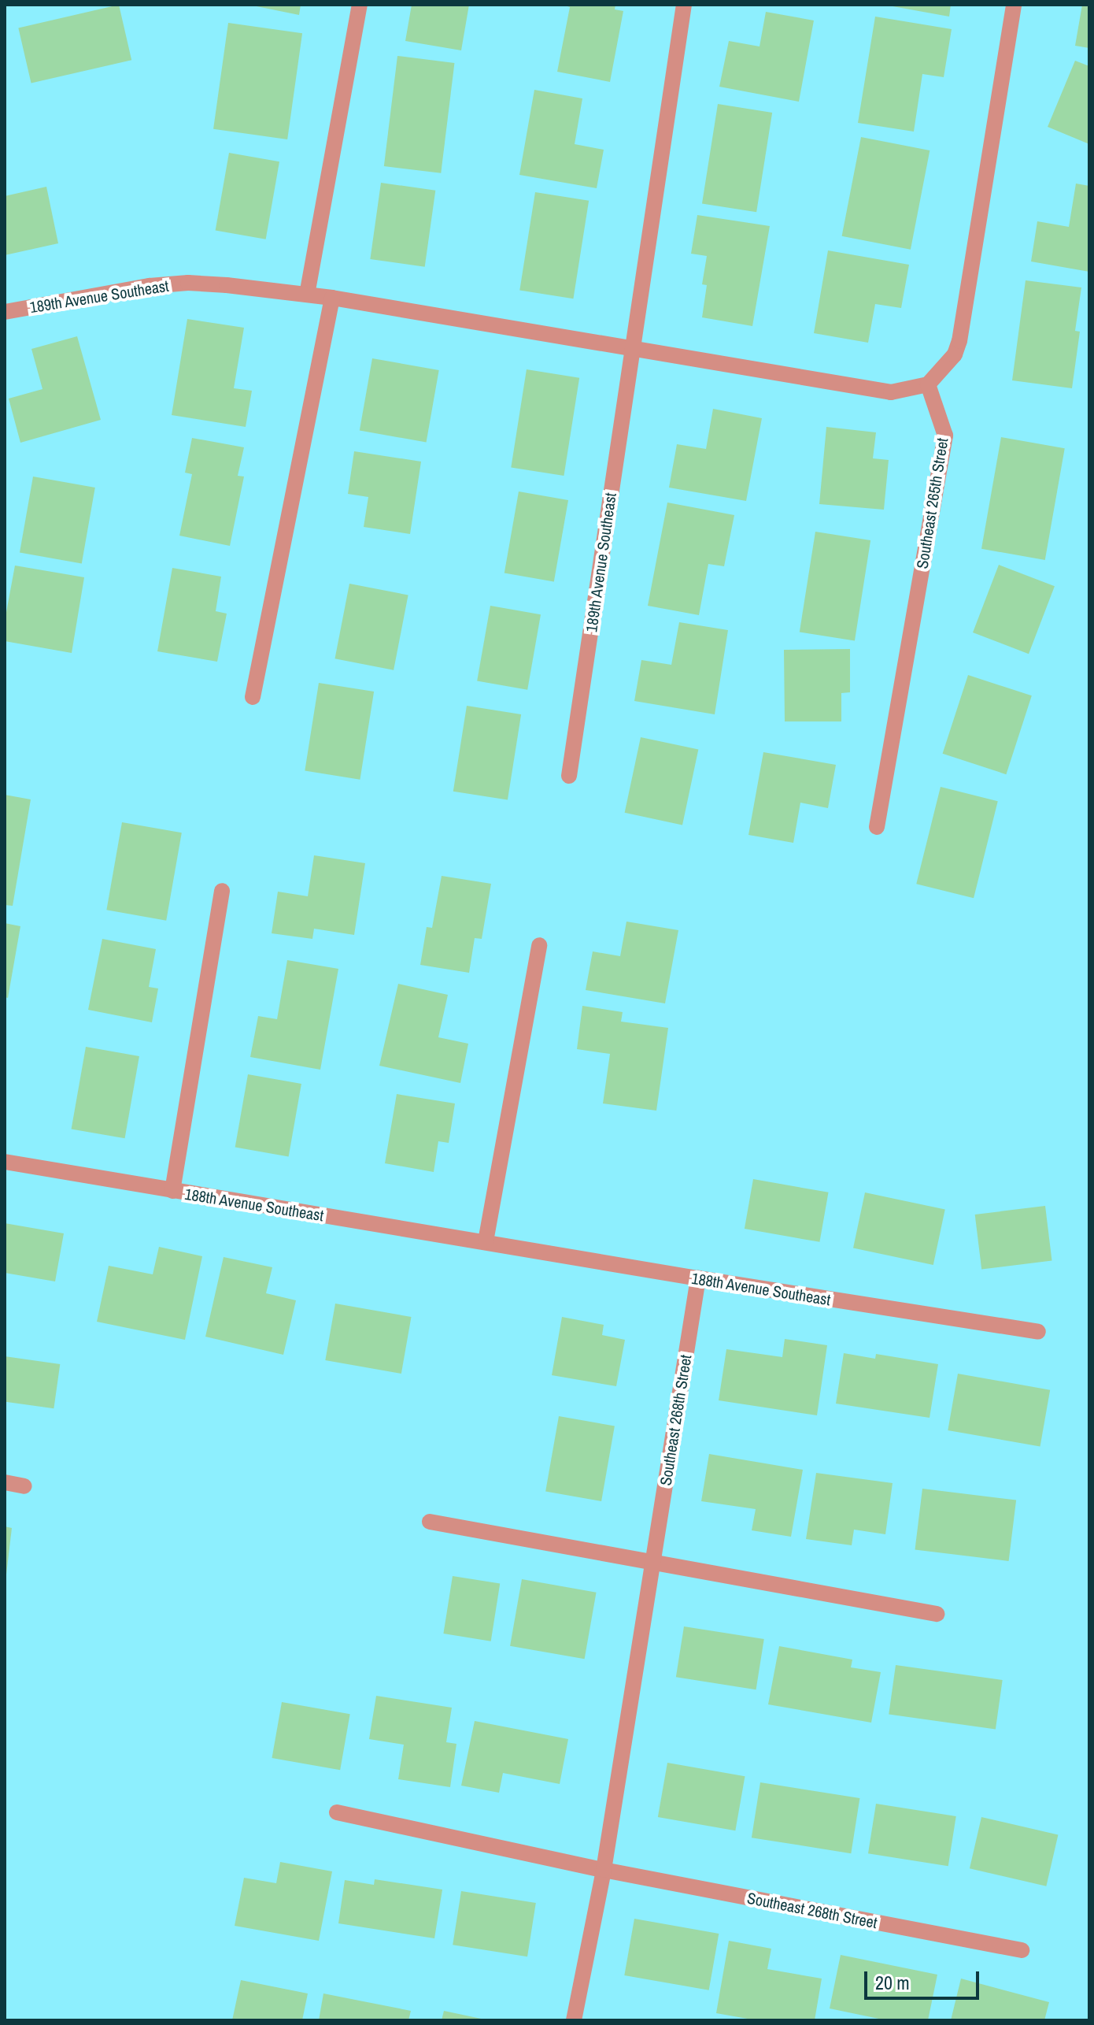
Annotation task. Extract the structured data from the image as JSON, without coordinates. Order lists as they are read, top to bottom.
{
  "streets": {
    "street": [
      "189th Avenue Southeast",
      "Southeast 265th Street",
      "188th Avenue Southeast",
      "Southeast 268th Street"
    ]
  },
  "crossings": [
    ["189th Avenue Southeast", "Southeast 265th Street"],
    ["188th Avenue Southeast", "Southeast 268th Street"]
  ],
  "scale_bar": "20 m"
}
